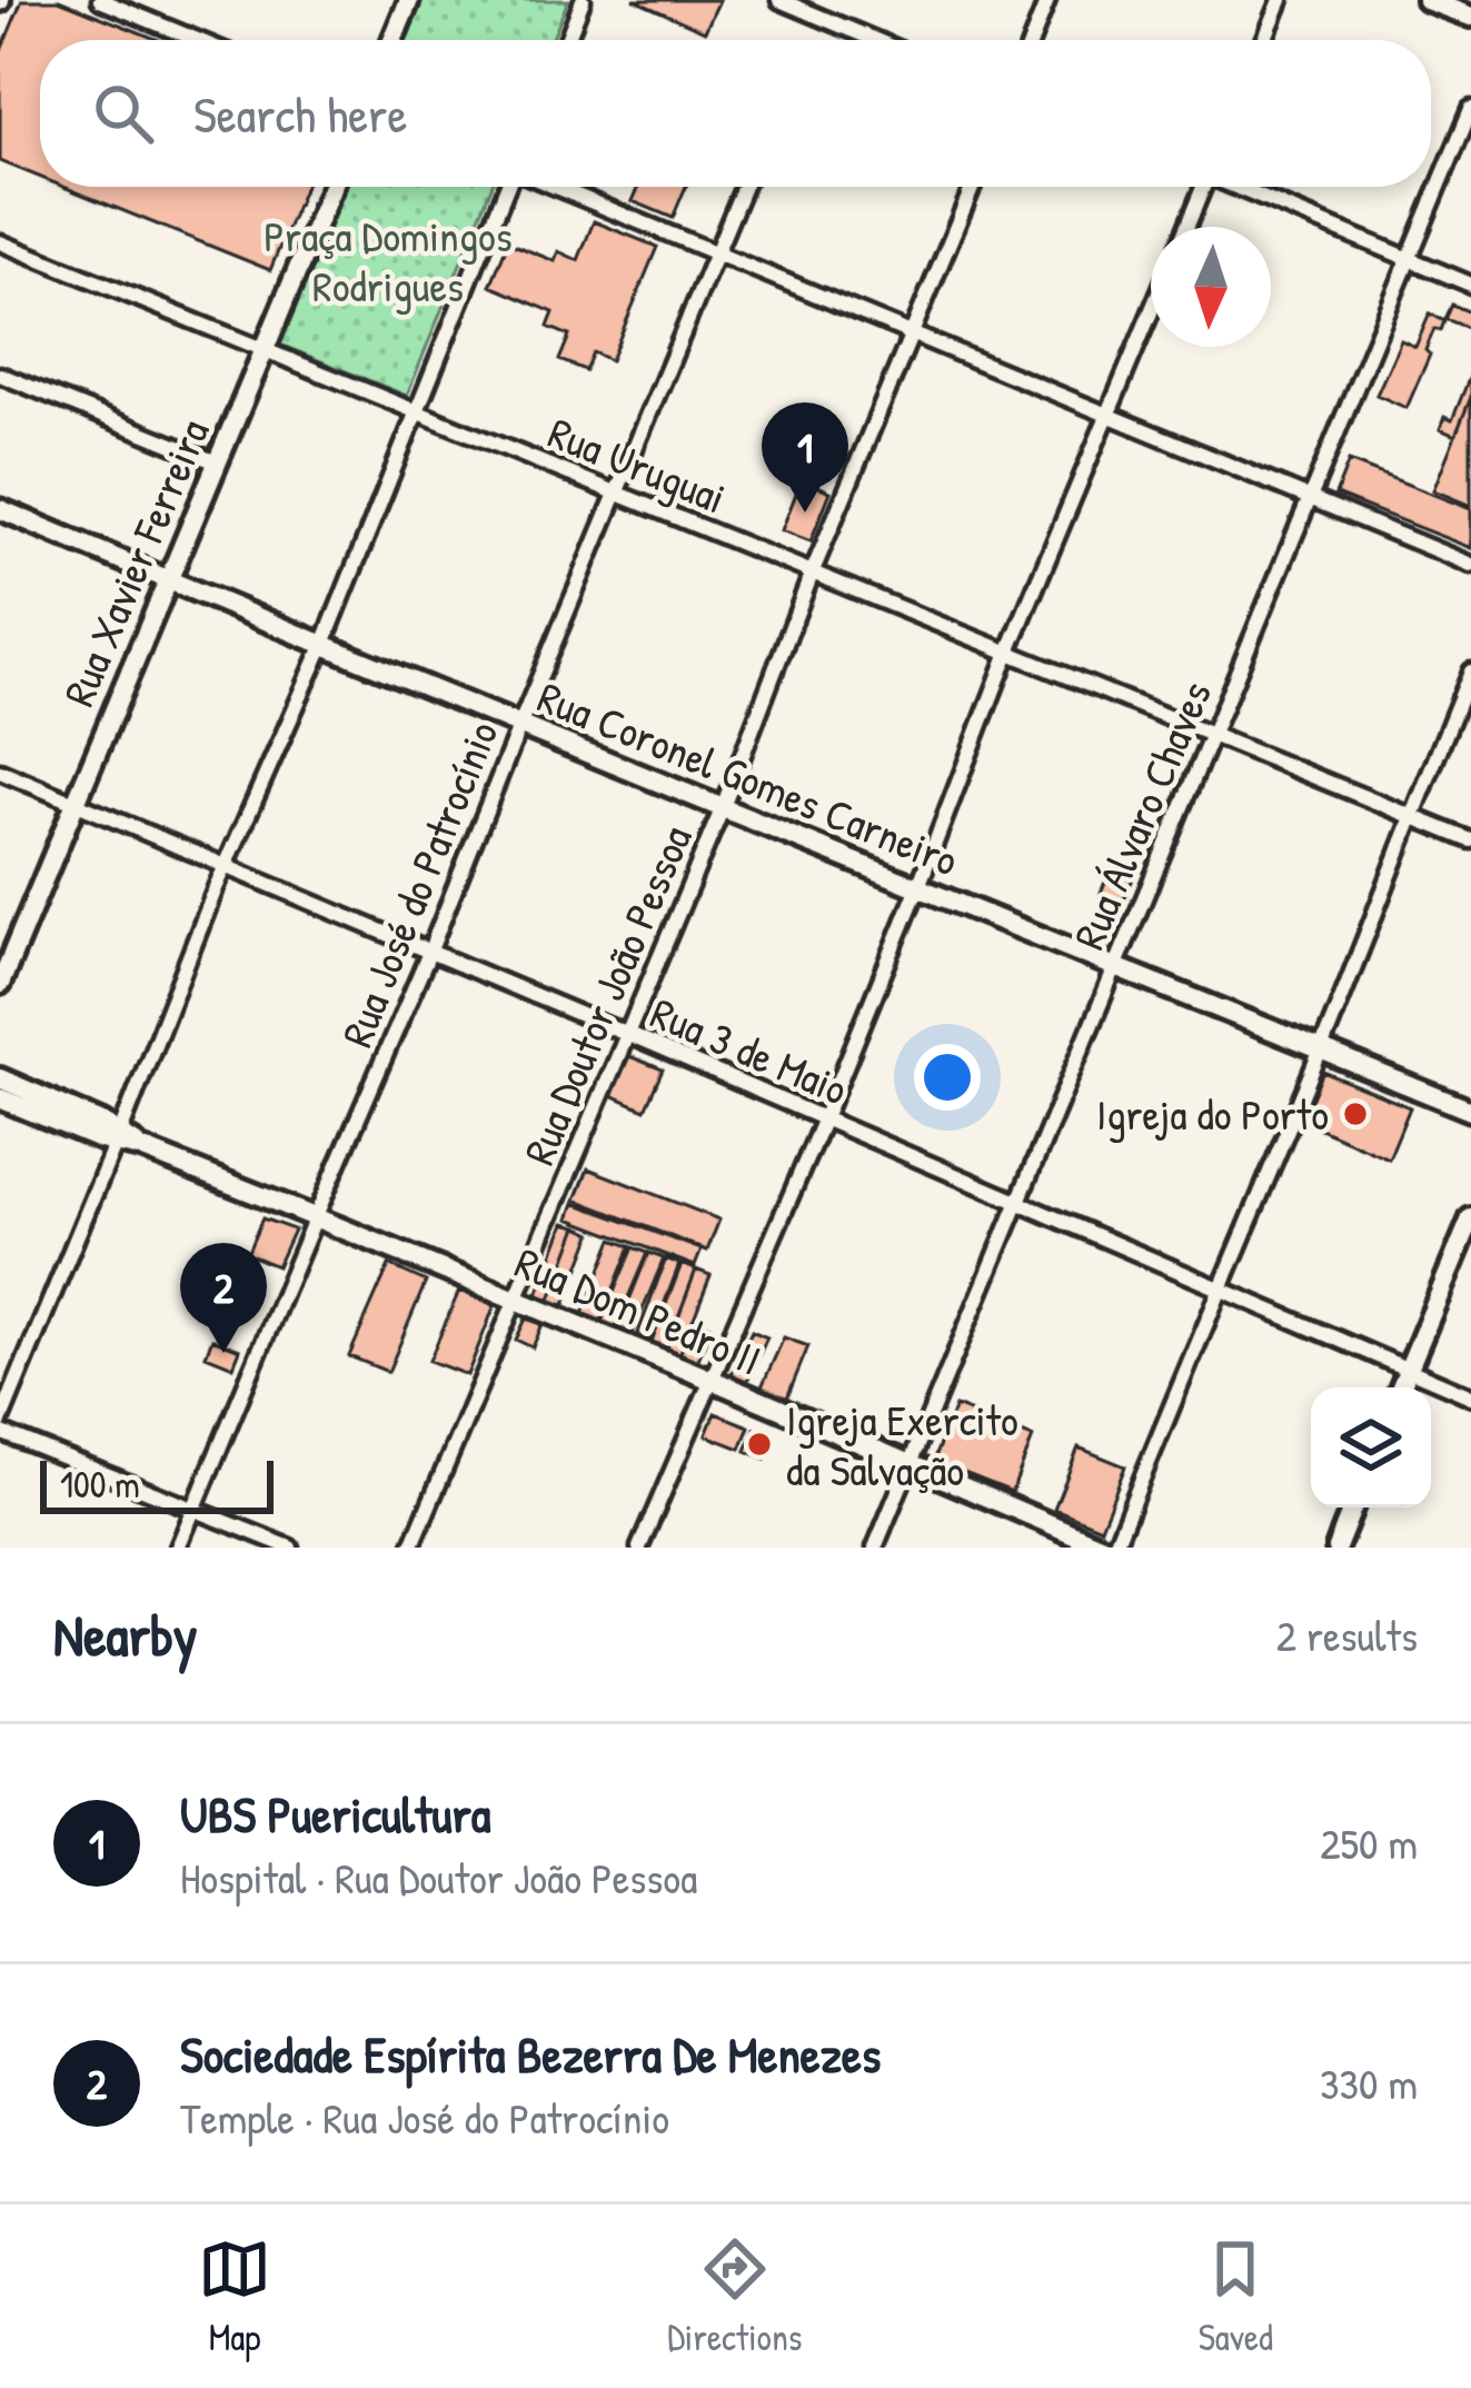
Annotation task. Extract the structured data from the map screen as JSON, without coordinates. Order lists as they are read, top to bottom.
{
  "streets": {
    "street": [
      "Rua Uruguai",
      "Rua Xavier Ferreira",
      "Rua Coronel Gomes Carneiro",
      "Rua Álvaro Chaves",
      "Rua José do Patrocínio",
      "Rua Doutor João Pessoa",
      "Rua 3 de Maio",
      "Rua Dom Pedro II"
    ]
  },
  "crossings": [
    ["Rua Uruguai", "Rua Xavier Ferreira"],
    ["Rua Uruguai", "Rua Álvaro Chaves"],
    ["Rua Uruguai", "Rua José do Patrocínio"],
    ["Rua Uruguai", "Rua Doutor João Pessoa"],
    ["Rua Xavier Ferreira", "Rua Coronel Gomes Carneiro"],
    ["Rua Xavier Ferreira", "Rua 3 de Maio"],
    ["Rua Coronel Gomes Carneiro", "Rua Álvaro Chaves"],
    ["Rua Coronel Gomes Carneiro", "Rua José do Patrocínio"],
    ["Rua Coronel Gomes Carneiro", "Rua Doutor João Pessoa"],
    ["Rua Álvaro Chaves", "Rua 3 de Maio"],
    ["Rua Álvaro Chaves", "Rua Dom Pedro II"],
    ["Rua José do Patrocínio", "Rua 3 de Maio"],
    ["Rua José do Patrocínio", "Rua Dom Pedro II"],
    ["Rua Doutor João Pessoa", "Rua 3 de Maio"],
    ["Rua Doutor João Pessoa", "Rua Dom Pedro II"]
  ],
  "parks": ["Praça Domingos Rodrigues"],
  "places": ["Igreja do Porto", "Igreja Exercito da Salvação"],
  "scale_bar": "100 m",
  "north": "bottom",
  "page": {
    "search": "Search here",
    "pins": ["1", "2"],
    "scale": "100 m",
    "heading": ["Nearby", "2 results"],
    "list": [
      {
        "mark": "1",
        "name": "UBS Puericultura",
        "note": "Hospital · Rua Doutor João Pessoa",
        "value": "250 m"
      },
      {
        "mark": "2",
        "name": "Sociedade Espírita Bezerra De Menezes",
        "note": "Temple · Rua José do Patrocínio",
        "value": "330 m"
      }
    ],
    "nav": ["Map", "Directions", "Saved"]
  }
}
